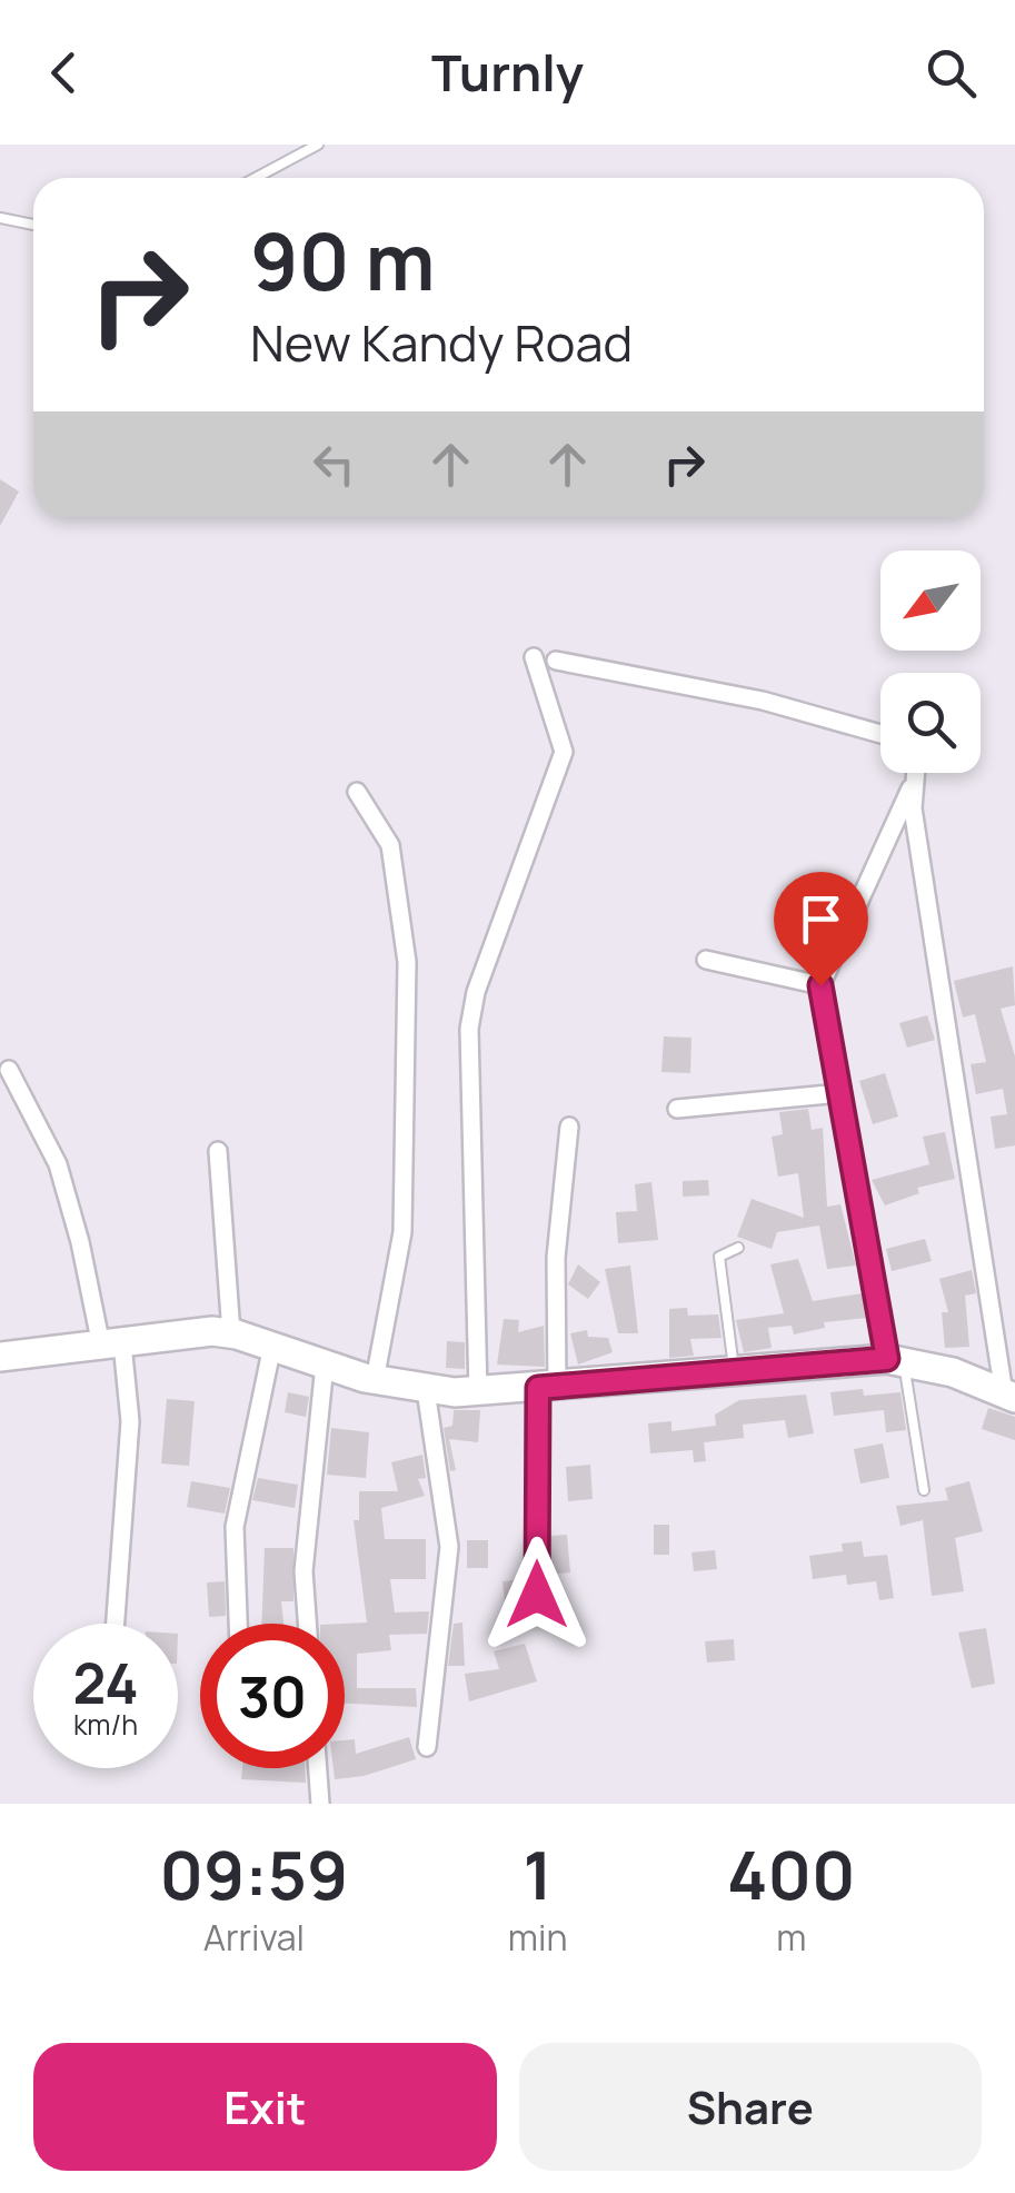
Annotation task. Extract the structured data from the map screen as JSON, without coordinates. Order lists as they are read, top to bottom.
{
  "north": "bottom left",
  "page": {
    "header": "Turnly",
    "turn": ["90 m", "New Kandy Road"],
    "speed": "24 km/h",
    "limit": "30",
    "eta": [
      "09:59",
      "Arrival",
      "1",
      "min",
      "400",
      "m"
    ],
    "buttons": ["Exit", "Share"]
  }
}
